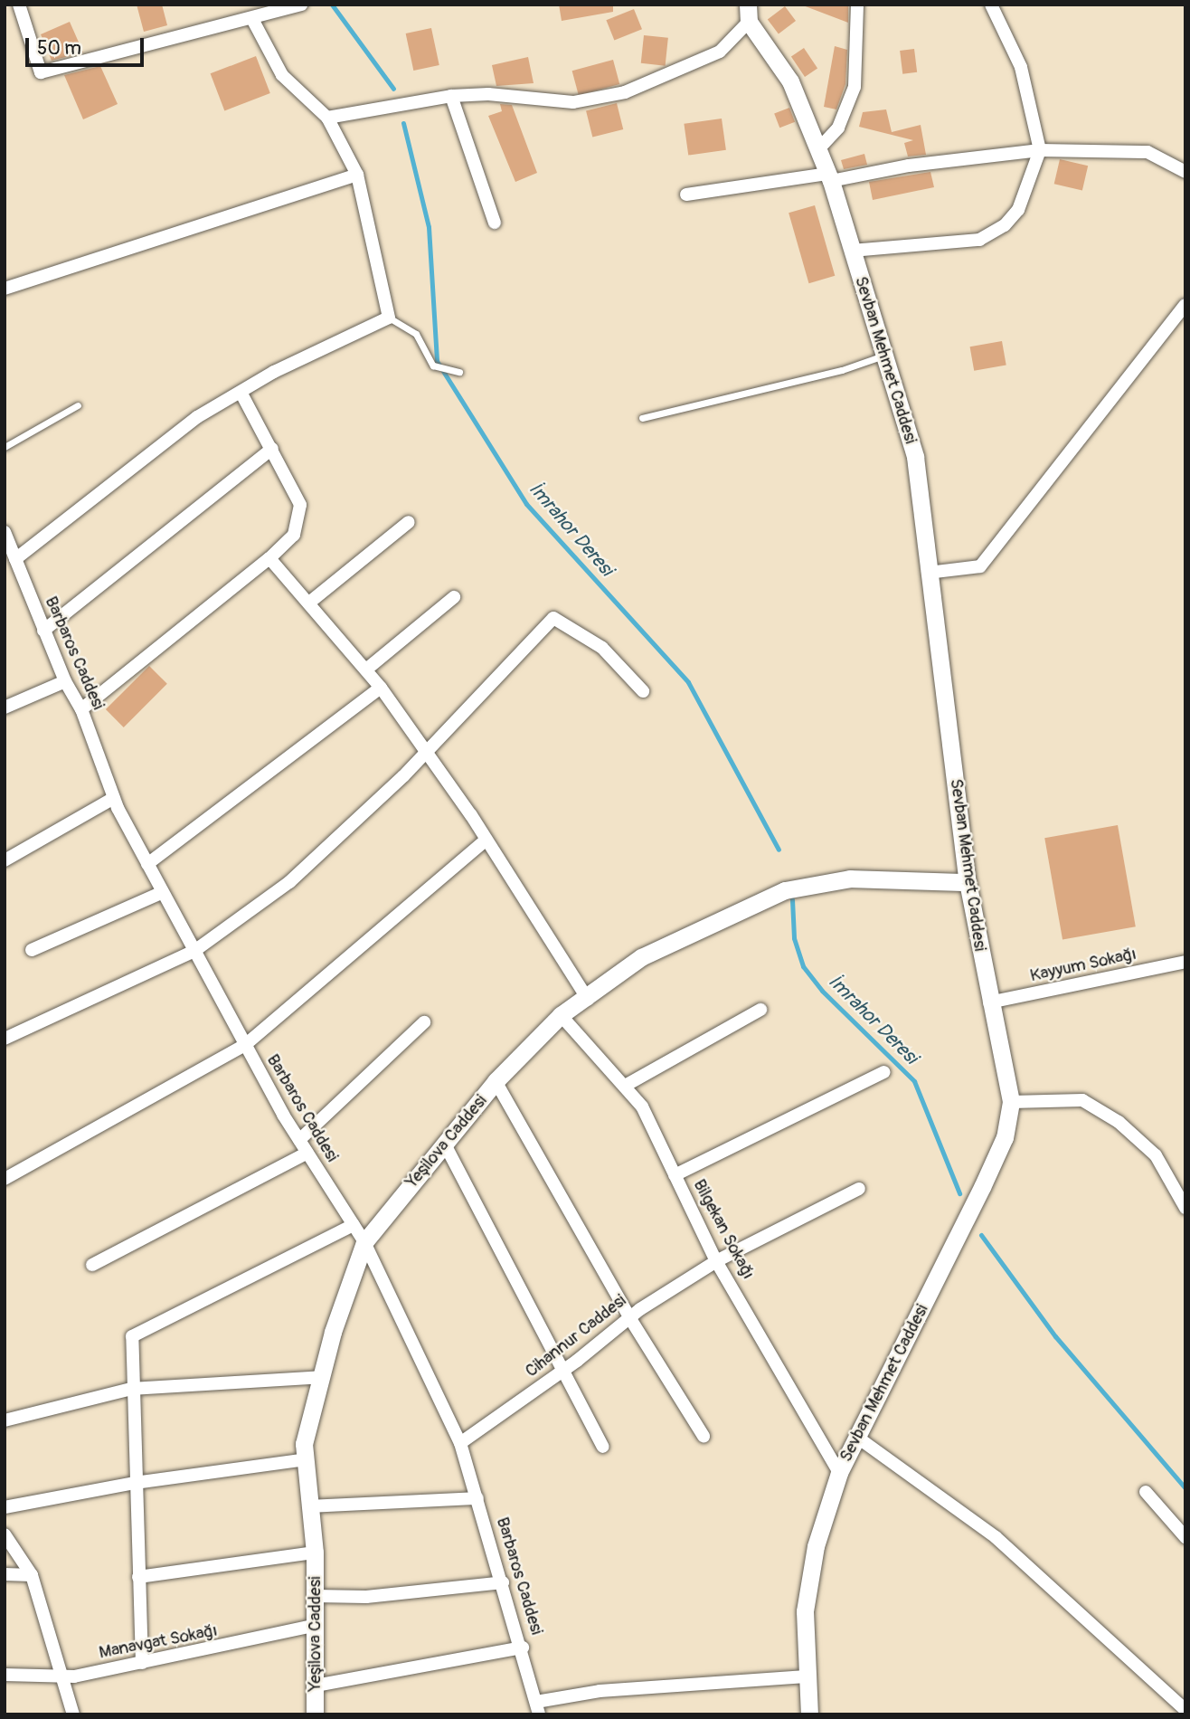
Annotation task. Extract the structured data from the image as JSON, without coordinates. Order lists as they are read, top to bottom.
{
  "streets": {
    "main road": ["Sevban Mehmet Caddesi", "Yeşilova Caddesi"],
    "street": [
      "Barbaros Caddesi",
      "Kayyum Sokağı",
      "Bilgekan Sokağı",
      "Cihannur Caddesi",
      "Manavgat Sokağı"
    ]
  },
  "crossings": [
    ["Sevban Mehmet Caddesi", "Kayyum Sokağı"],
    ["Sevban Mehmet Caddesi", "Yeşilova Caddesi"],
    ["Sevban Mehmet Caddesi", "Bilgekan Sokağı"],
    ["Barbaros Caddesi", "Yeşilova Caddesi"],
    ["Barbaros Caddesi", "Cihannur Caddesi"],
    ["Yeşilova Caddesi", "Bilgekan Sokağı"],
    ["Yeşilova Caddesi", "Manavgat Sokağı"],
    ["Bilgekan Sokağı", "Cihannur Caddesi"]
  ],
  "water": ["İmrahor Deresi"],
  "scale_bar": "50 m"
}
